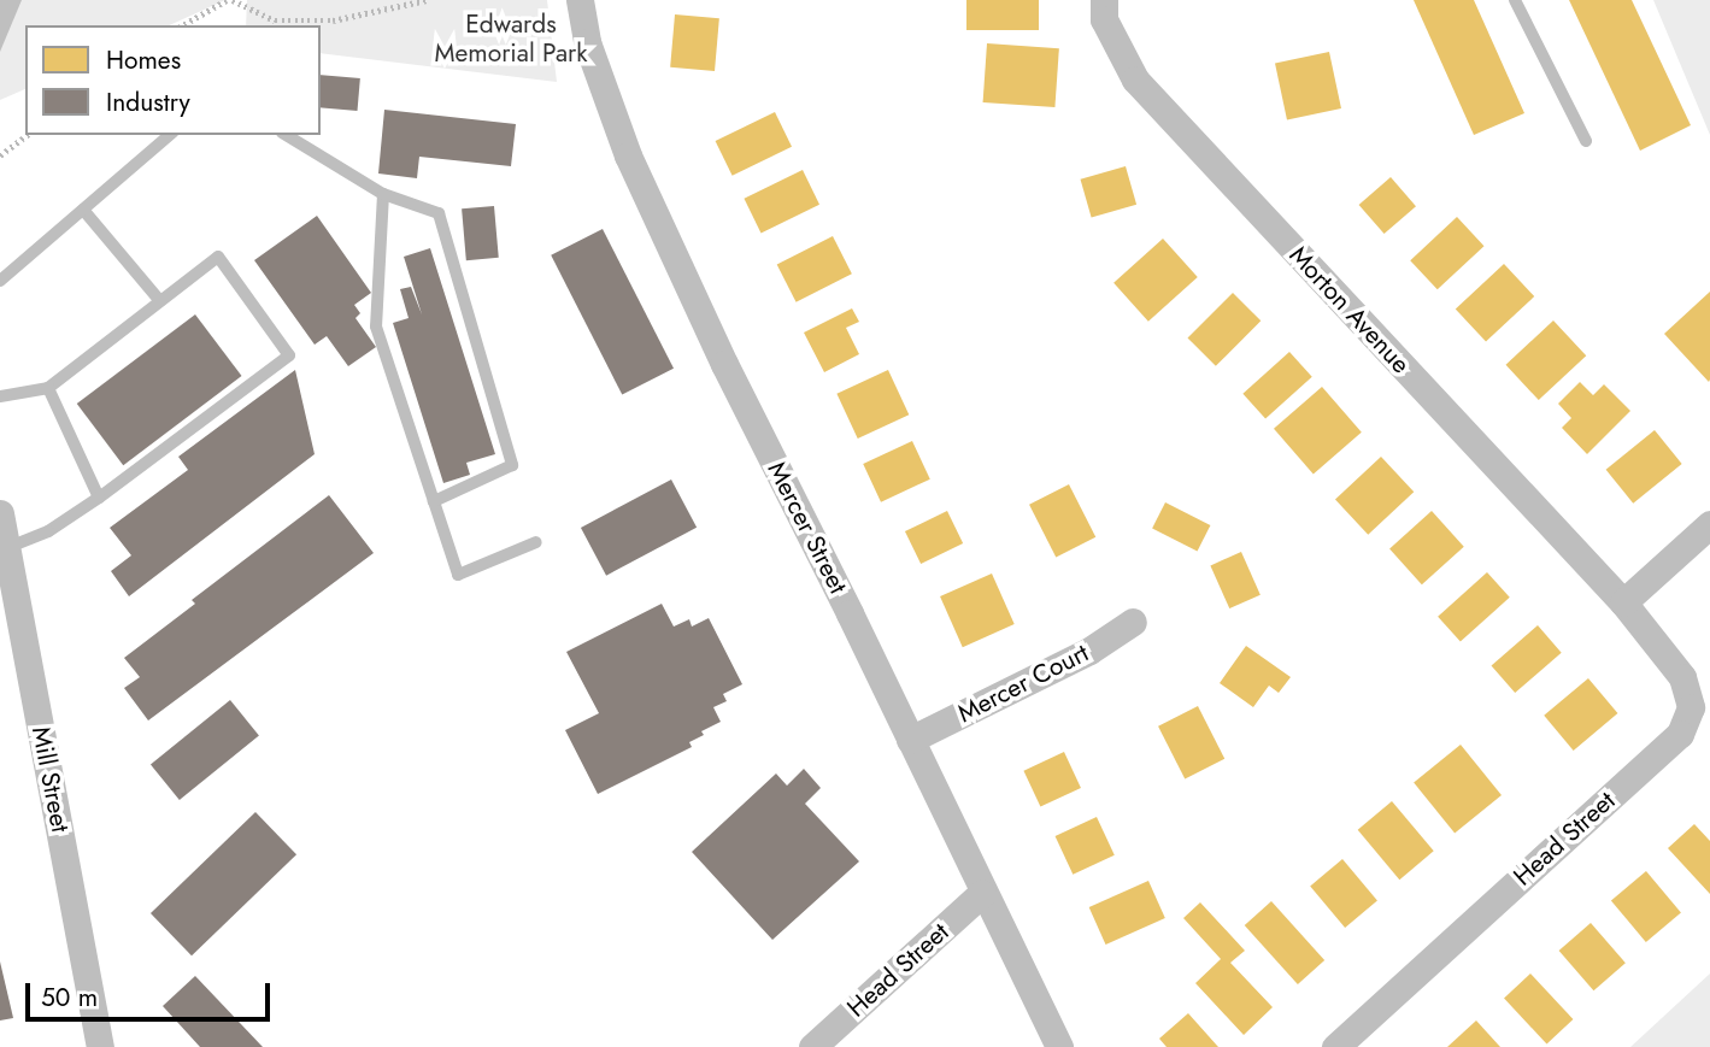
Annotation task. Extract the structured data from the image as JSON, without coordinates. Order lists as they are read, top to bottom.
{
  "streets": {
    "street": [
      "Morton Avenue",
      "Mercer Street",
      "Mercer Court",
      "Mill Street",
      "Head Street"
    ]
  },
  "crossings": [
    ["Morton Avenue", "Head Street"],
    ["Mercer Street", "Mercer Court"],
    ["Mercer Street", "Head Street"]
  ],
  "parks": ["Edwards Memorial Park"],
  "legend": ["Homes", "Industry"],
  "scale_bar": "50 m"
}
